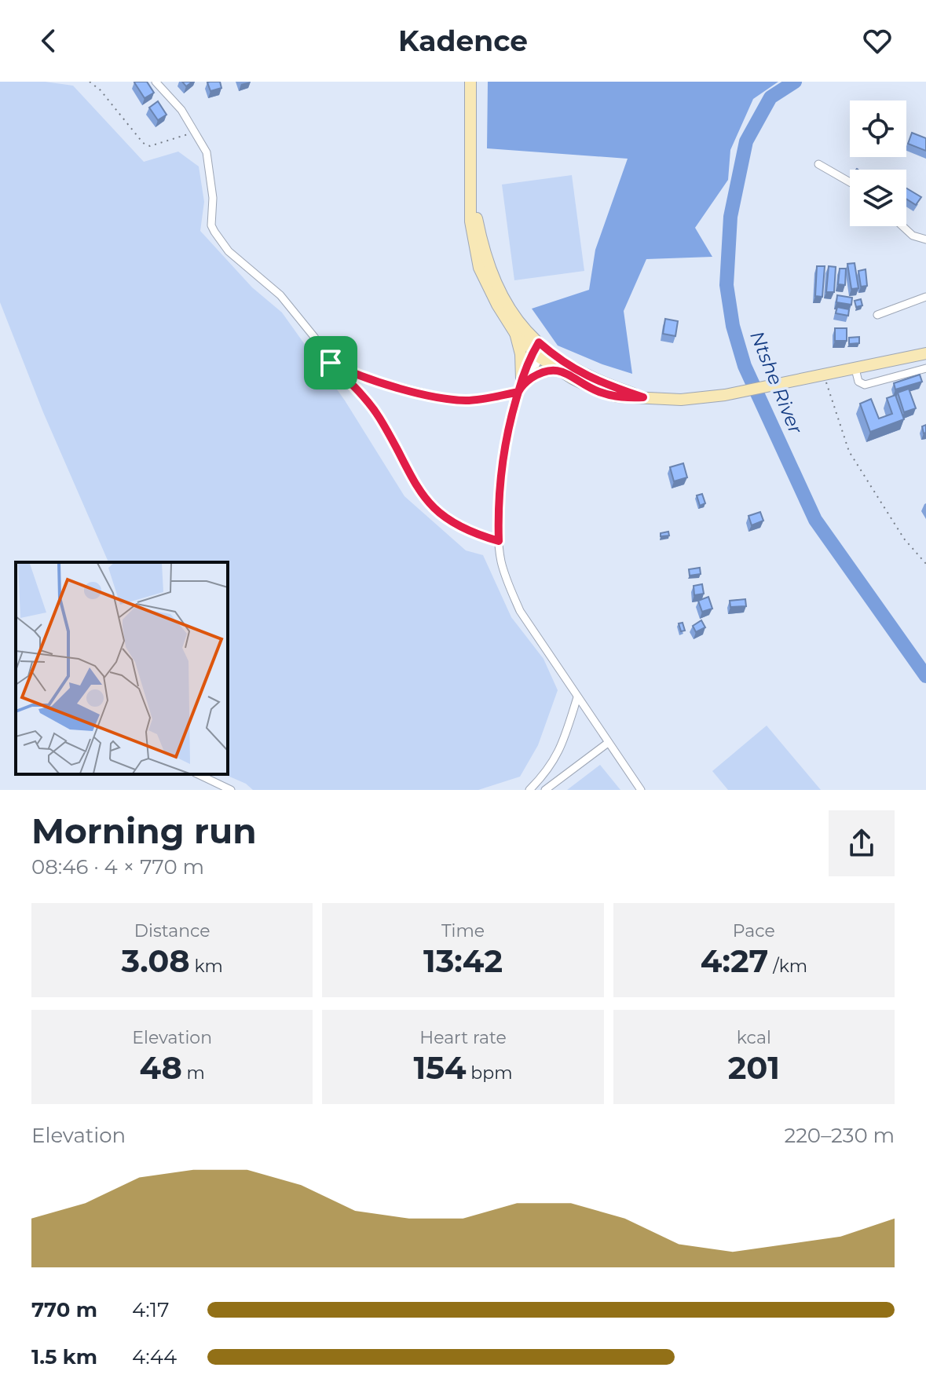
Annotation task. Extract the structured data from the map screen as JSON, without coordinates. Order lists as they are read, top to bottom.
{
  "water": ["Ntshe River"],
  "page": {
    "header": "Kadence",
    "heading": ["Morning run", "08:46 · 4 × 770 m"],
    "stats": [
      ["Distance", "3.08 km"],
      ["Time", "13:42"],
      ["Pace", "4:27 /km"],
      ["Elevation", "48 m"],
      ["Heart rate", "154 bpm"],
      ["kcal", "201"]
    ],
    "chart": ["Elevation", "220–230 m"],
    "list": [
      {
        "name": "770 m",
        "note": "4:17"
      },
      {
        "name": "1.5 km",
        "note": "4:44"
      }
    ]
  }
}
